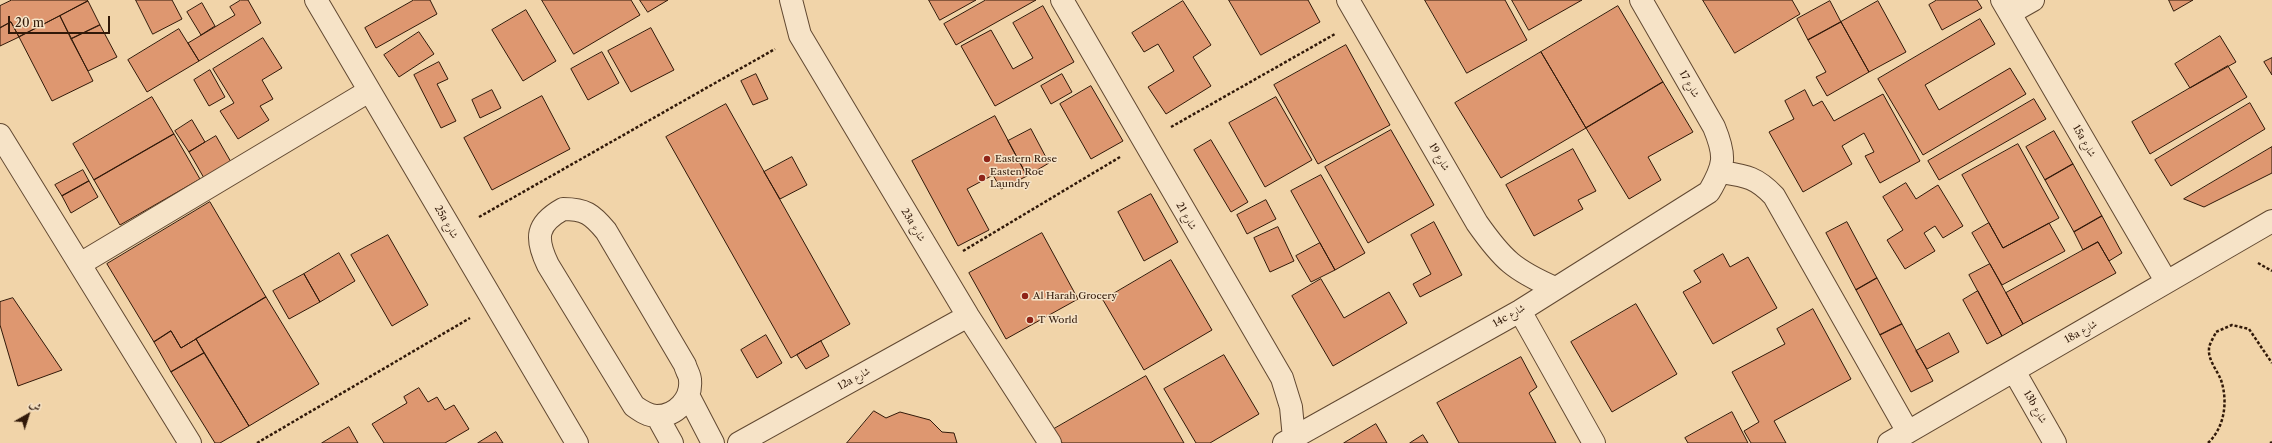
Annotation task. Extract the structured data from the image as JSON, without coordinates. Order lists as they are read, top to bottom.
{
  "streets": {
    "street": [
      "شارع 17",
      "15a شارع",
      "شارع 19",
      "شارع 21",
      "25a شارع",
      "23a شارع",
      "14c شارع",
      "18a شارع",
      "12a شارع",
      "13b شارع"
    ]
  },
  "crossings": [
    ["شارع 17", "14c شارع"],
    ["15a شارع", "18a شارع"],
    ["شارع 19", "14c شارع"],
    ["شارع 21", "14c شارع"],
    ["23a شارع", "12a شارع"],
    ["18a شارع", "13b شارع"]
  ],
  "places": [
    "Eastern Rose",
    "Easten Roe Laundry",
    "Al Harah Grocery",
    "T World"
  ],
  "scale_bar": "20 m",
  "north": "top right"
}
